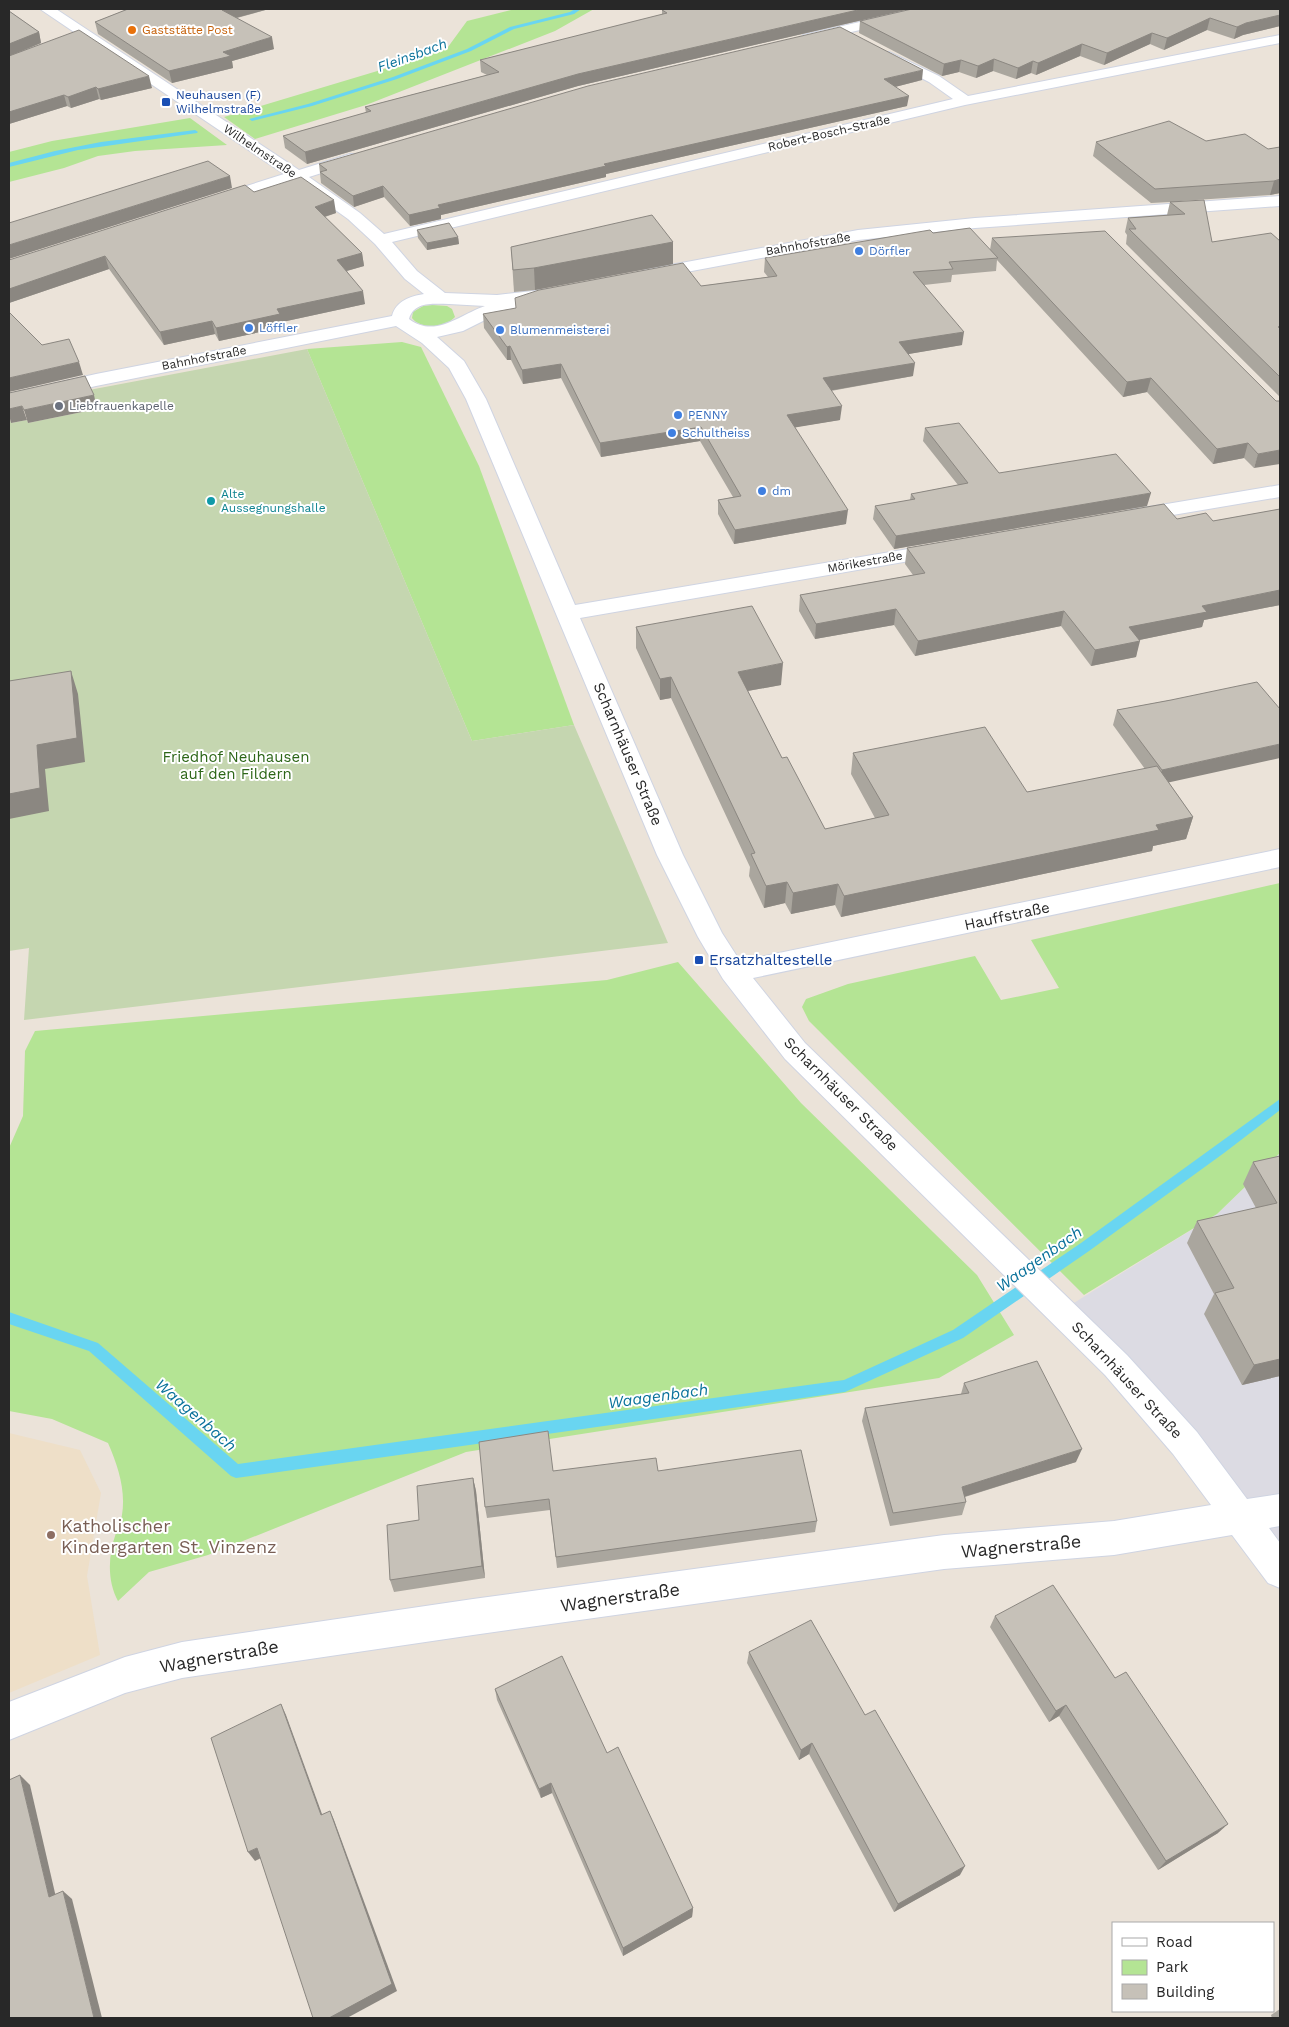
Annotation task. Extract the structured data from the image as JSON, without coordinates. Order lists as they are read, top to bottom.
{
  "streets": {
    "street": [
      "Robert-Bosch-Straße",
      "Wilhelmstraße",
      "Bahnhofstraße",
      "Mörikestraße",
      "Scharnhäuser Straße",
      "Hauffstraße",
      "Wagnerstraße"
    ]
  },
  "crossings": [
    ["Robert-Bosch-Straße", "Wilhelmstraße"],
    ["Wilhelmstraße", "Bahnhofstraße"],
    ["Bahnhofstraße", "Scharnhäuser Straße"],
    ["Mörikestraße", "Scharnhäuser Straße"],
    ["Scharnhäuser Straße", "Hauffstraße"],
    ["Scharnhäuser Straße", "Wagnerstraße"]
  ],
  "water": ["Fleinsbach", "Waagenbach"],
  "parks": ["Friedhof Neuhausen auf den Fildern"],
  "places": {
    "other": [
      "Gaststätte Post",
      "Dörfler",
      "Löffler",
      "Blumenmeisterei",
      "Liebfrauenkapelle",
      "PENNY",
      "Schultheiss",
      "dm",
      "Alte Aussegnungshalle",
      "Katholischer Kindergarten St. Vinzenz"
    ],
    "transit": ["Neuhausen (F) Wilhelmstraße", "Ersatzhaltestelle"]
  },
  "legend": ["Road", "Park", "Building"]
}
